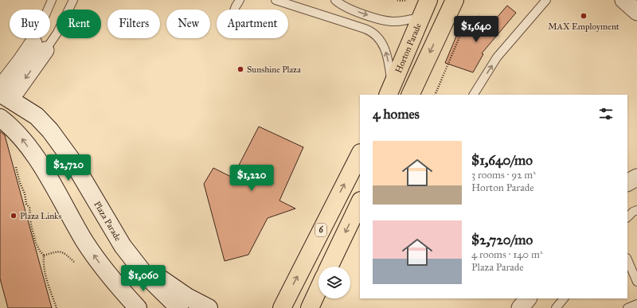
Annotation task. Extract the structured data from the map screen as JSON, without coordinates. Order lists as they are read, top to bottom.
{
  "streets": {
    "main road": ["Horton Parade", "Plaza Parade", "6"]
  },
  "places": ["MAX Employment", "Sunshine Plaza", "Plaza Links"],
  "page": {
    "chip": [
      "Buy",
      "Rent",
      "Filters",
      "New",
      "Apartment"
    ],
    "price": [
      "$1,640",
      "$2,720",
      "$1,220",
      "$1,060"
    ],
    "heading": "4 homes",
    "list": [
      {
        "name": "$1,640/mo",
        "note": "3 rooms · 92 m² · Horton Parade"
      },
      {
        "name": "$2,720/mo",
        "note": "4 rooms · 140 m² · Plaza Parade"
      }
    ]
  }
}
